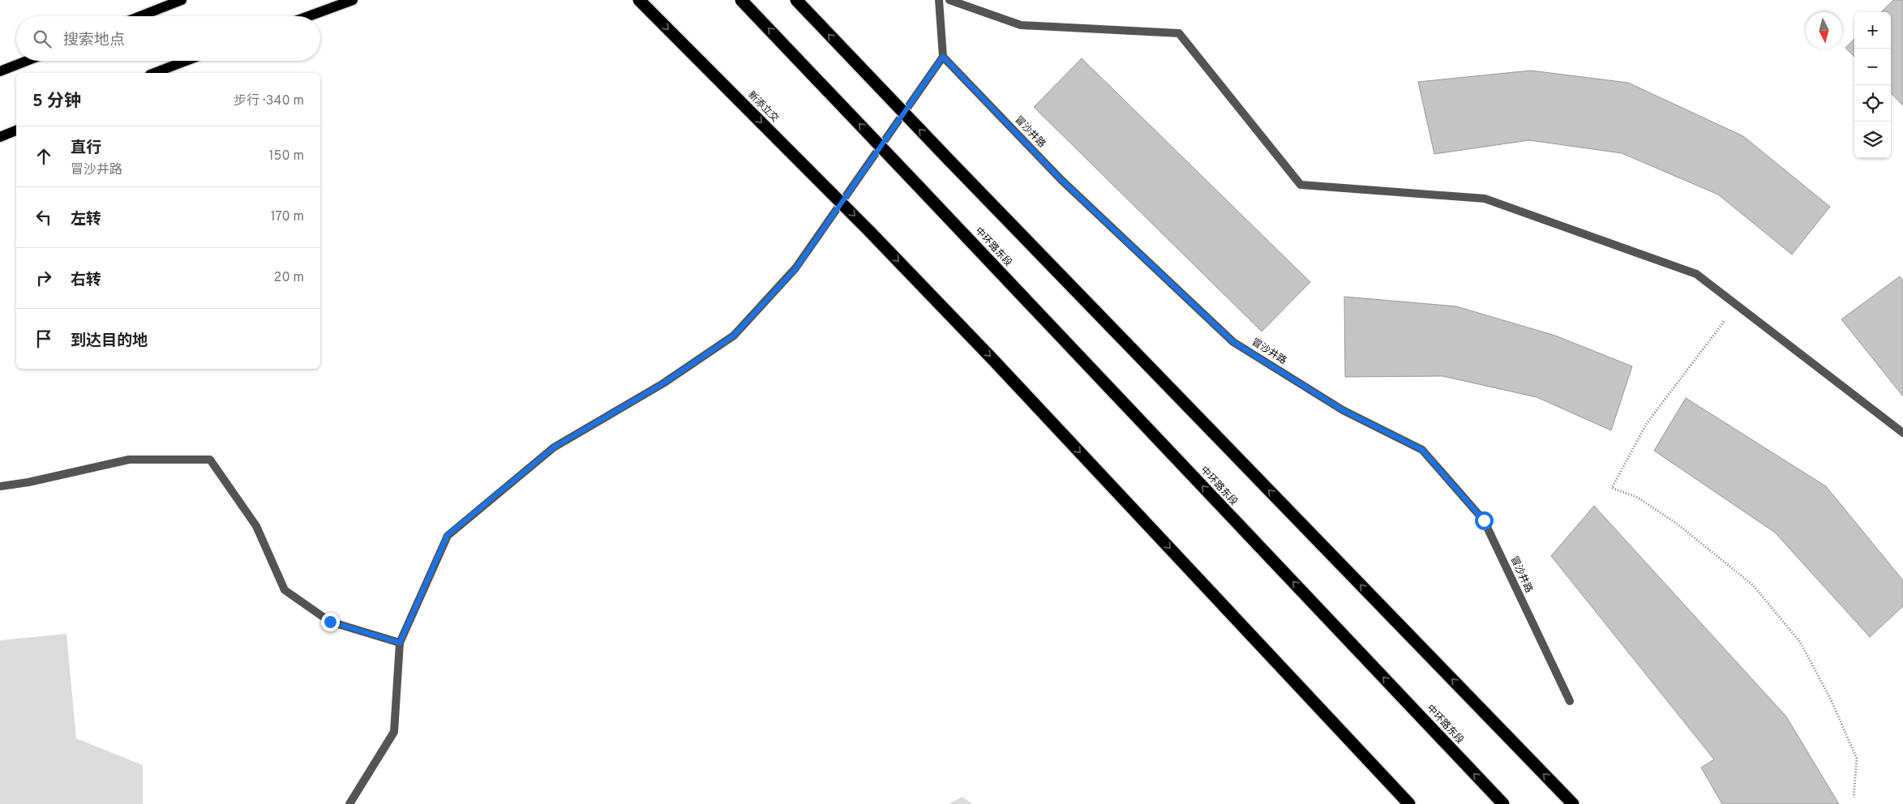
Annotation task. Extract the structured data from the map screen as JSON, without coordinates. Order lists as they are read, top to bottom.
{
  "streets": {
    "highway": ["新添立交", "中环路东段"],
    "street": ["冒沙井路"]
  },
  "north": "bottom",
  "page": {
    "map_buttons": ["+", "−"],
    "search": "搜索地点",
    "heading": ["5 分钟", "步行 · 340 m"],
    "list": [
      ["直行", "冒沙井路", "150 m"],
      ["左转", "170 m"],
      ["右转", "20 m"],
      "到达目的地"
    ]
  }
}
